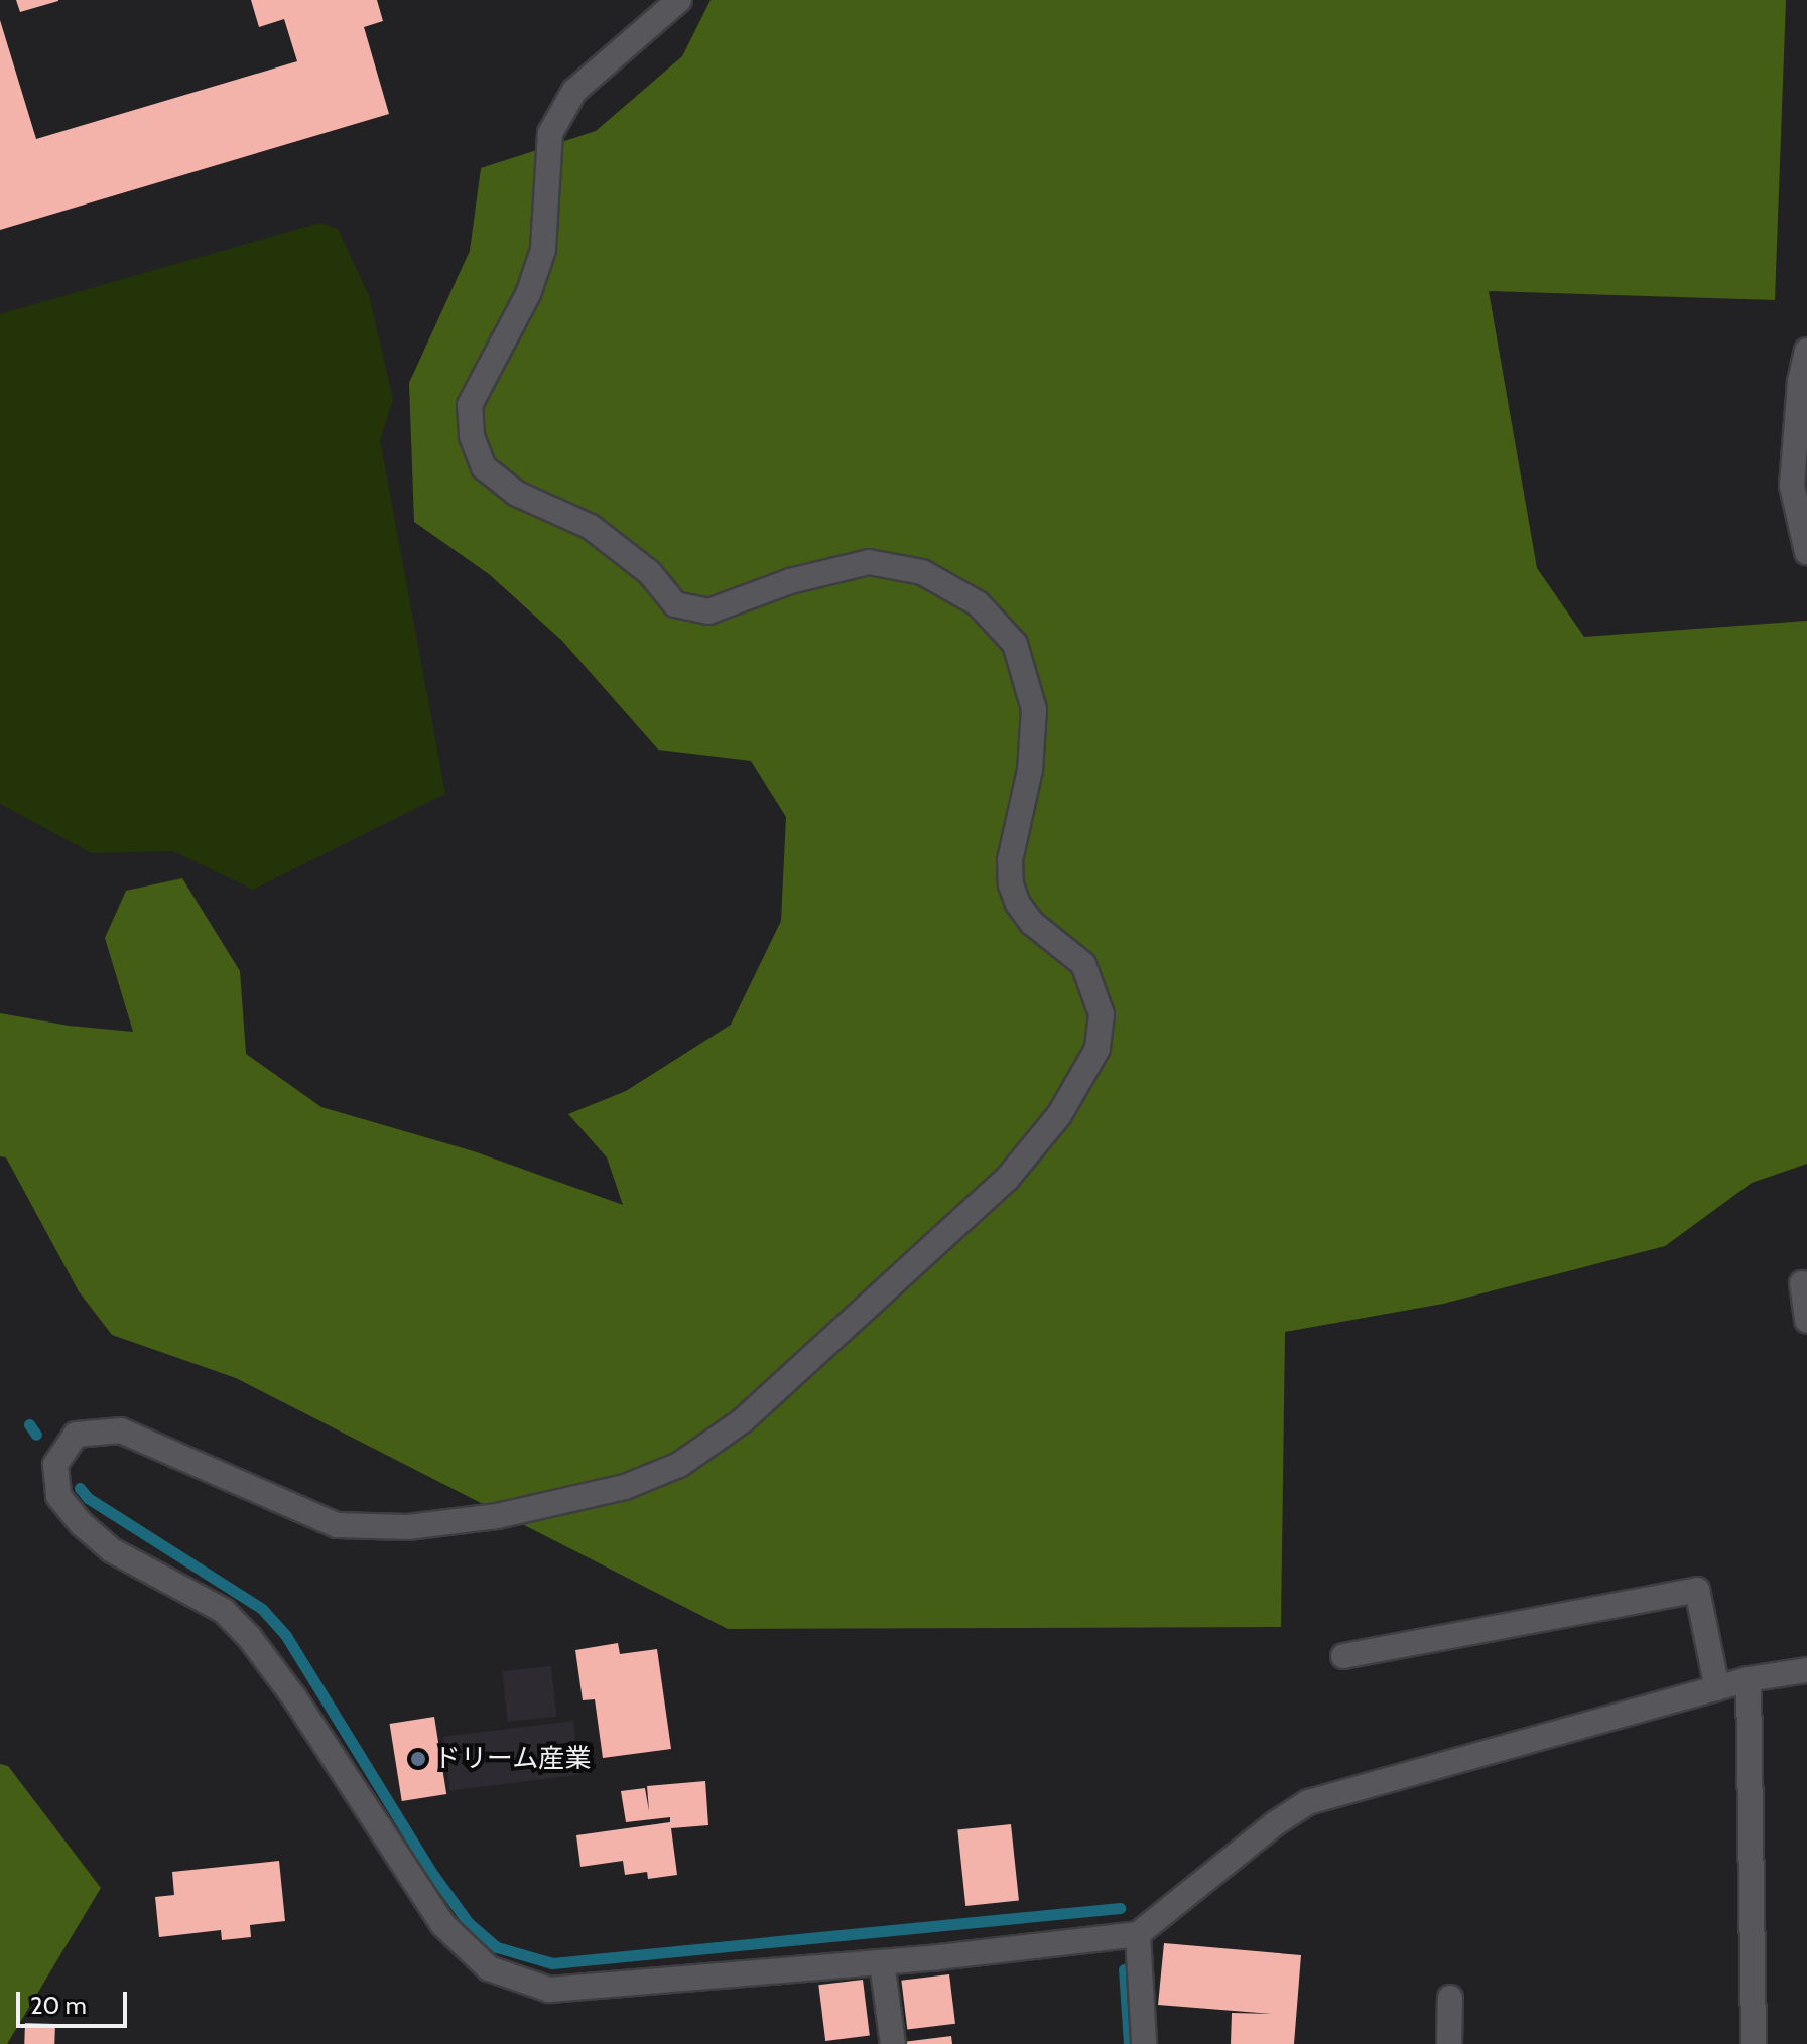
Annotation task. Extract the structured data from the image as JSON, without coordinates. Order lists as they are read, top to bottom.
{
  "places": ["ドリーム産業"],
  "scale_bar": "20 m"
}
